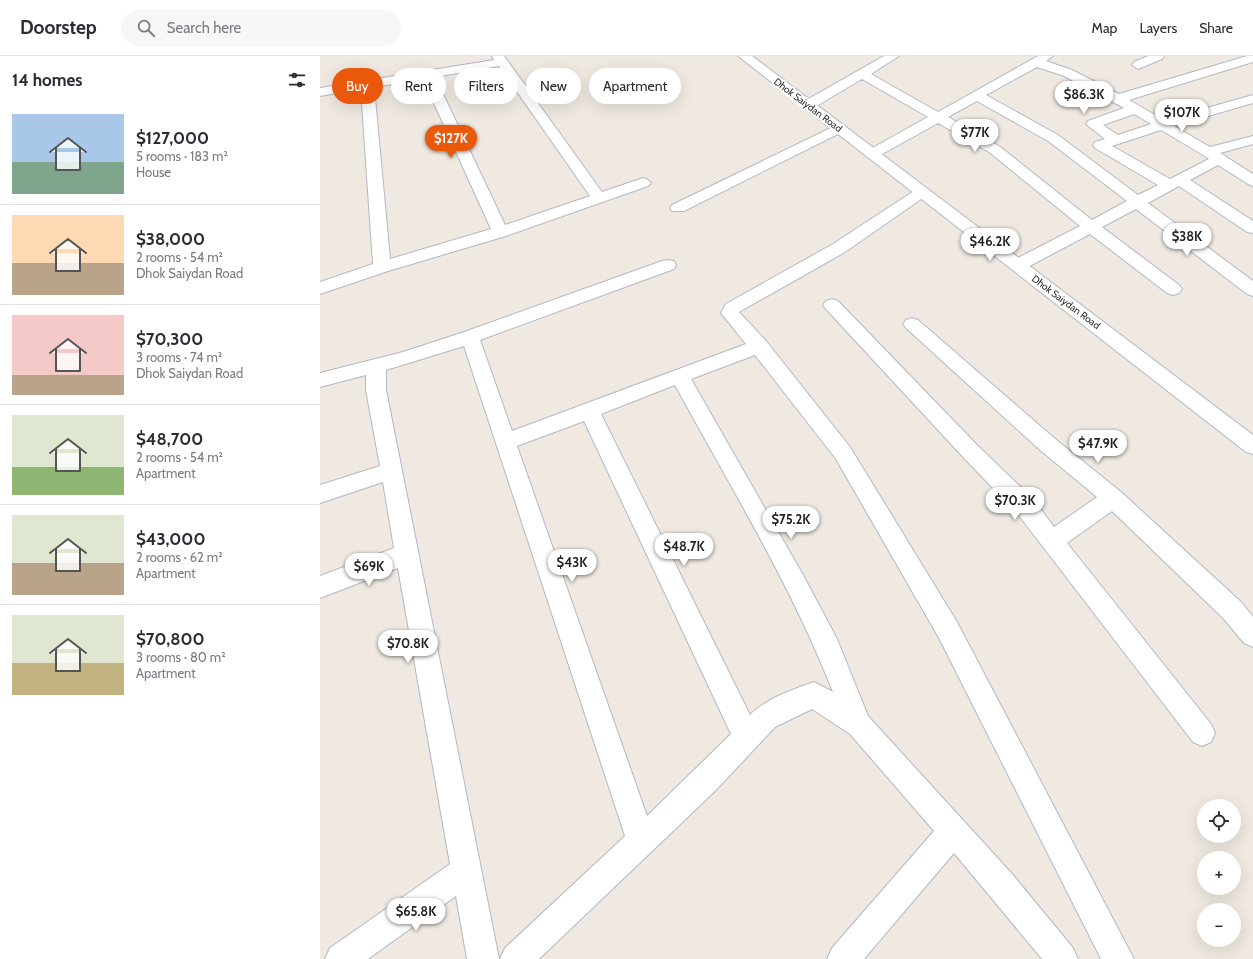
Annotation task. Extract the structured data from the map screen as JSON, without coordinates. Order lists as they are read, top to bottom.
{
  "streets": {
    "street": ["Dhok Saiydan Road"]
  },
  "page": {
    "header": "Doorstep",
    "search": "Search here",
    "nav": ["Map", "Layers", "Share"],
    "heading": "14 homes",
    "chip": [
      "Buy",
      "Rent",
      "Filters",
      "New",
      "Apartment"
    ],
    "price": [
      "$86.3K",
      "$107K",
      "$77K",
      "$127K",
      "$38K",
      "$46.2K",
      "$47.9K",
      "$70.3K",
      "$75.2K",
      "$48.7K",
      "$43K",
      "$69K",
      "$70.8K",
      "$65.8K"
    ],
    "list": [
      {
        "name": "$127,000",
        "note": "5 rooms · 183 m² · House"
      },
      {
        "name": "$38,000",
        "note": "2 rooms · 54 m² · Dhok Saiydan Road"
      },
      {
        "name": "$70,300",
        "note": "3 rooms · 74 m² · Dhok Saiydan Road"
      },
      {
        "name": "$48,700",
        "note": "2 rooms · 54 m² · Apartment"
      },
      {
        "name": "$43,000",
        "note": "2 rooms · 62 m² · Apartment"
      },
      {
        "name": "$70,800",
        "note": "3 rooms · 80 m² · Apartment"
      }
    ],
    "map_buttons": ["+", "−"]
  }
}
